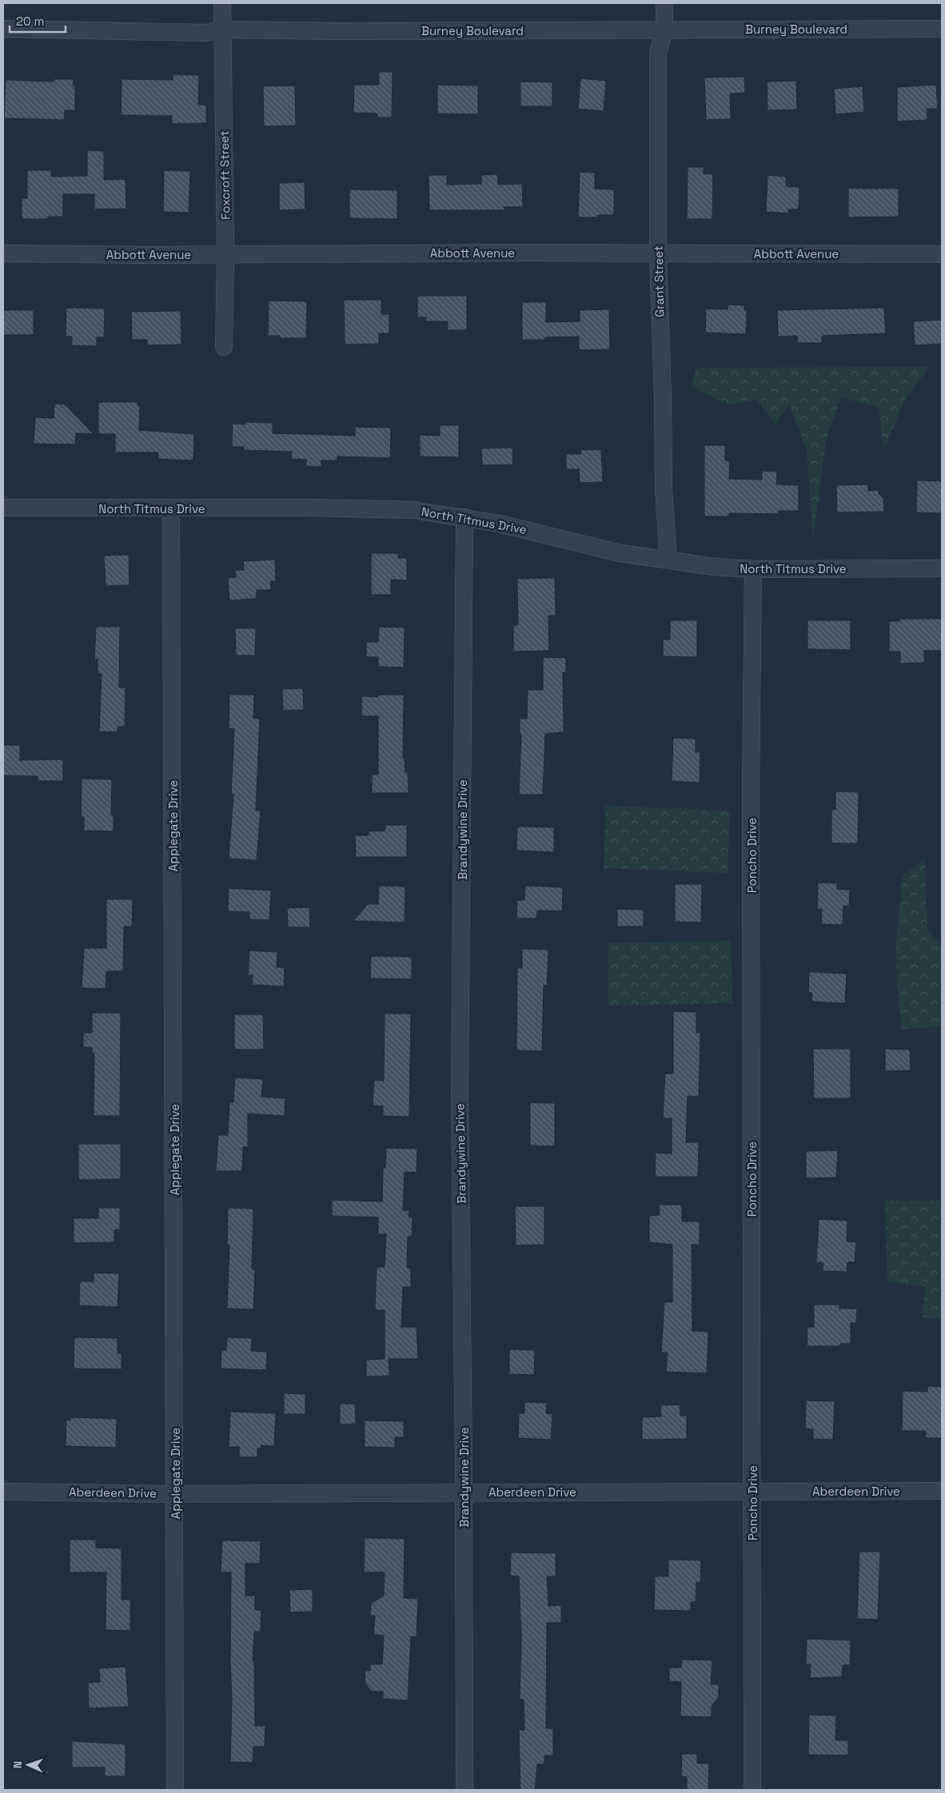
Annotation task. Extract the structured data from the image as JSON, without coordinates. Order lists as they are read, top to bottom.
{
  "streets": {
    "street": [
      "Burney Boulevard",
      "Foxcroft Street",
      "Abbott Avenue",
      "Grant Street",
      "North Titmus Drive",
      "Applegate Drive",
      "Brandywine Drive",
      "Poncho Drive",
      "Aberdeen Drive"
    ]
  },
  "crossings": [
    ["Burney Boulevard", "Foxcroft Street"],
    ["Burney Boulevard", "Grant Street"],
    ["Foxcroft Street", "Abbott Avenue"],
    ["Abbott Avenue", "Grant Street"],
    ["Grant Street", "North Titmus Drive"],
    ["North Titmus Drive", "Applegate Drive"],
    ["North Titmus Drive", "Brandywine Drive"],
    ["North Titmus Drive", "Poncho Drive"],
    ["Applegate Drive", "Aberdeen Drive"],
    ["Brandywine Drive", "Aberdeen Drive"],
    ["Poncho Drive", "Aberdeen Drive"]
  ],
  "scale_bar": "20 m",
  "north": "left"
}
